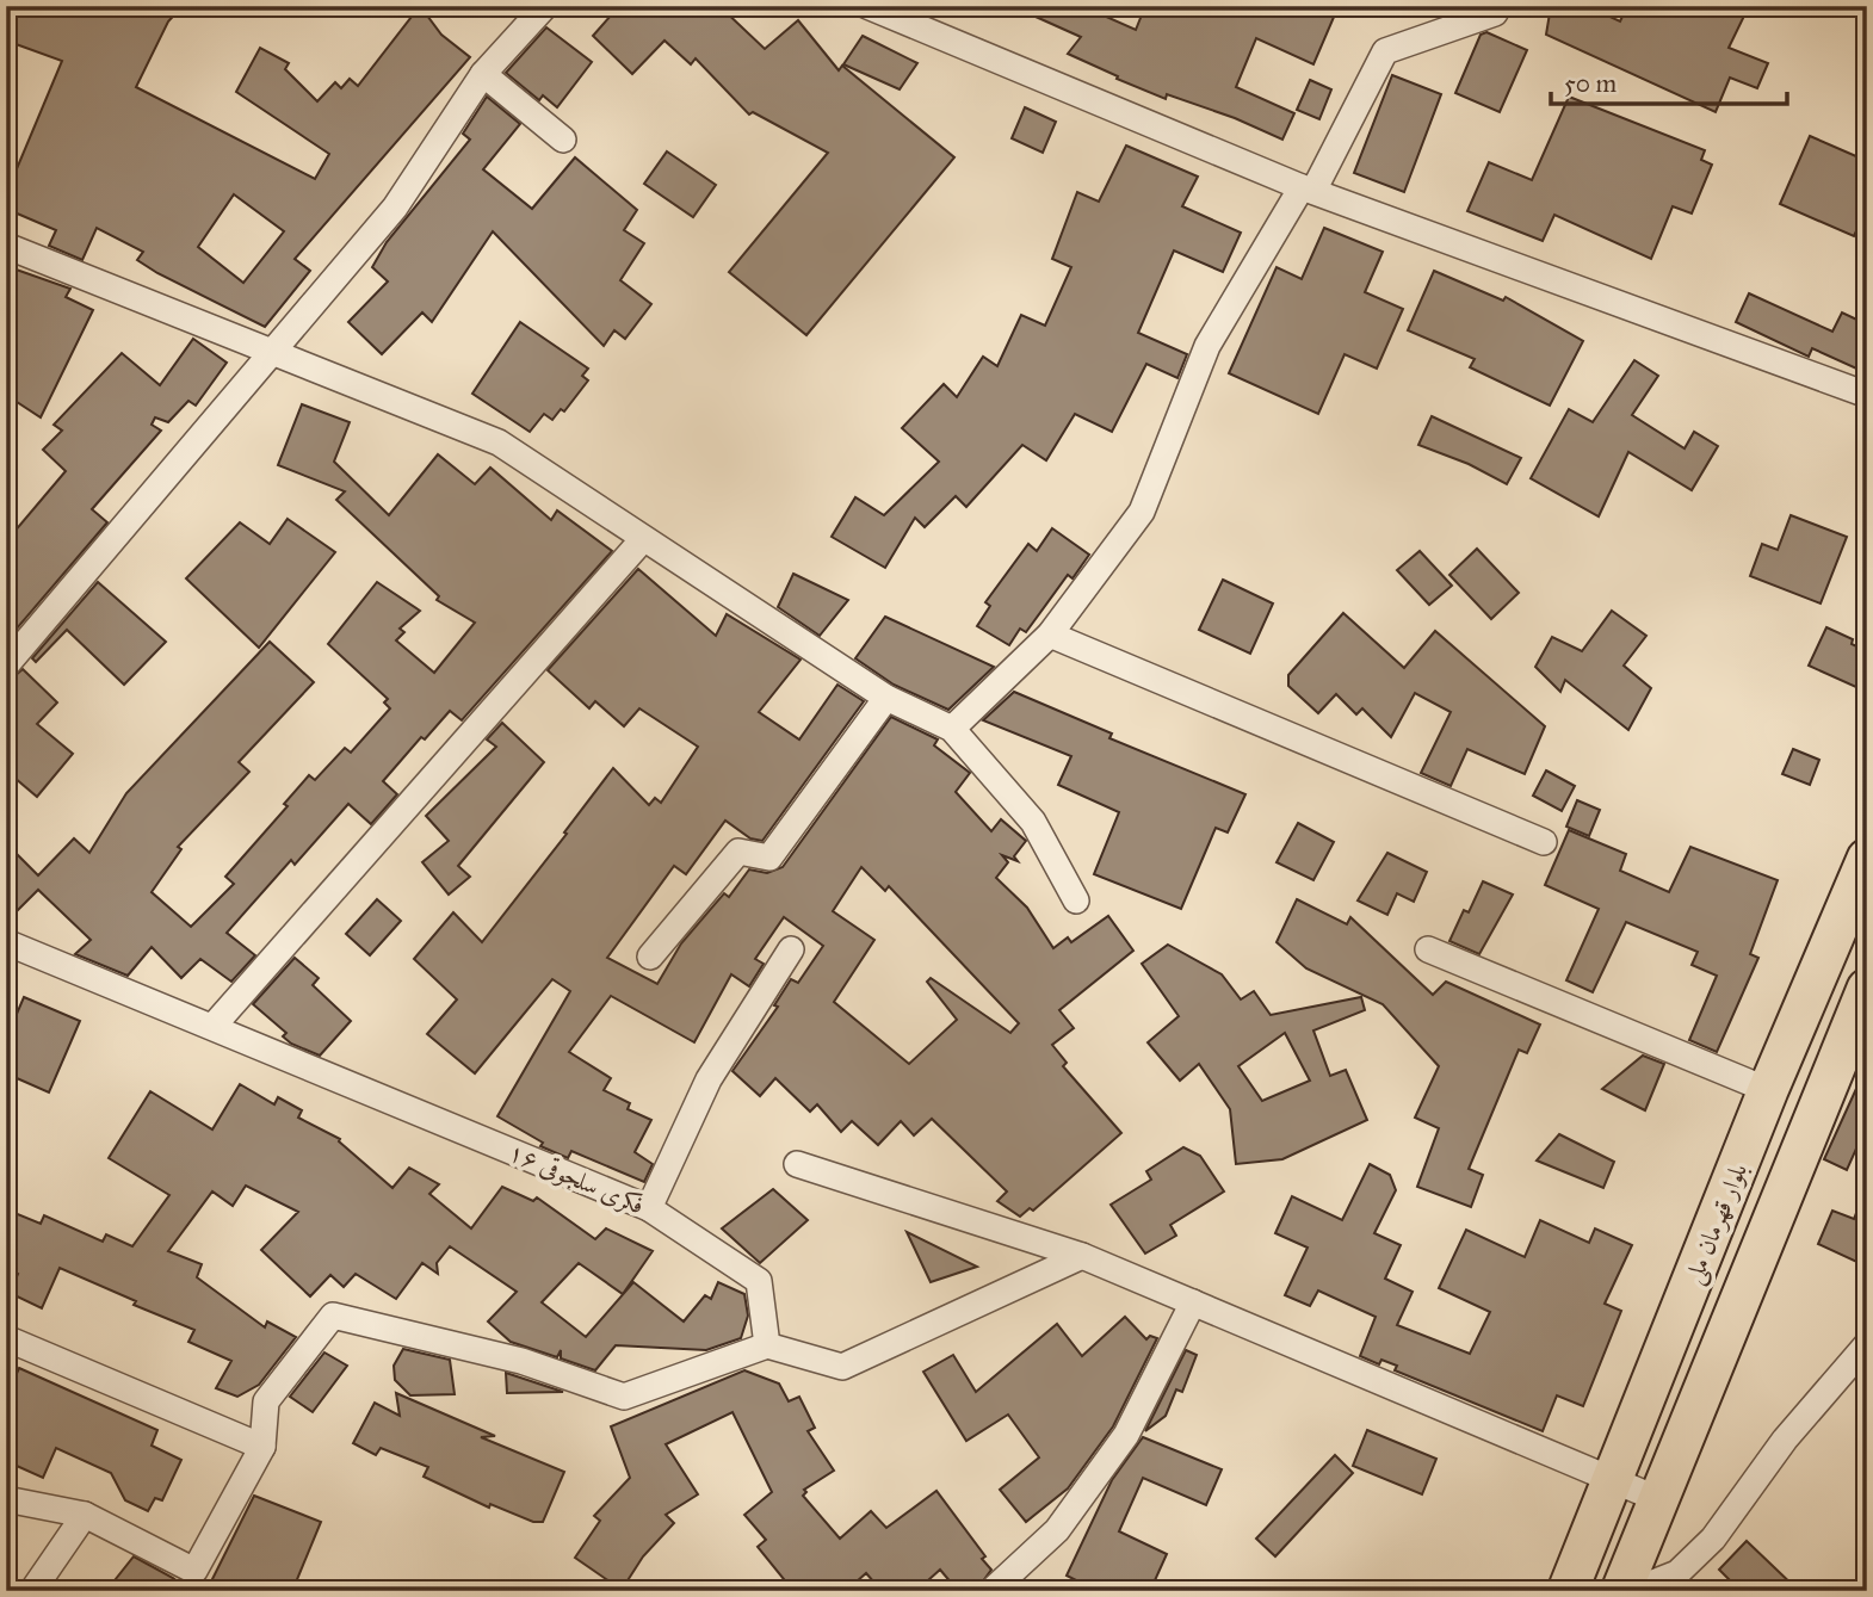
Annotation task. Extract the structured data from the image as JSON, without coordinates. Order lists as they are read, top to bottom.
{
  "streets": {
    "highway": ["بلوار قهرمان ملی"],
    "street": ["فکری سلجوقی ۱۶"]
  },
  "scale_bar": "50 m"
}
